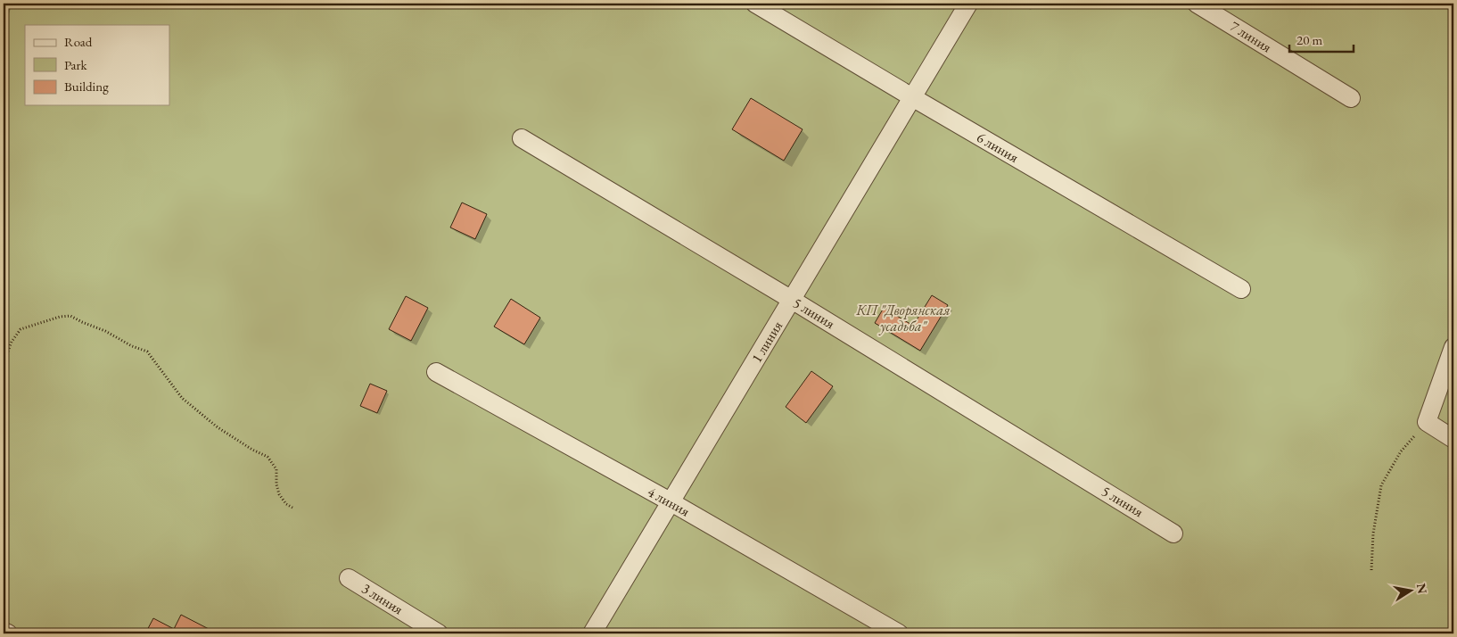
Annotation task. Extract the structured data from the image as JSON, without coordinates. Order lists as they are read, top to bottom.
{
  "streets": {
    "street": [
      "7 линия",
      "6 линия",
      "5 линия",
      "1 линия",
      "4 линия",
      "3 линия"
    ]
  },
  "crossings": [
    ["6 линия", "1 линия"],
    ["5 линия", "1 линия"],
    ["1 линия", "4 линия"]
  ],
  "parks": ["КП \"Дворянская усадьба\""],
  "legend": ["Road", "Park", "Building"],
  "scale_bar": "20 m",
  "north": "right"
}
